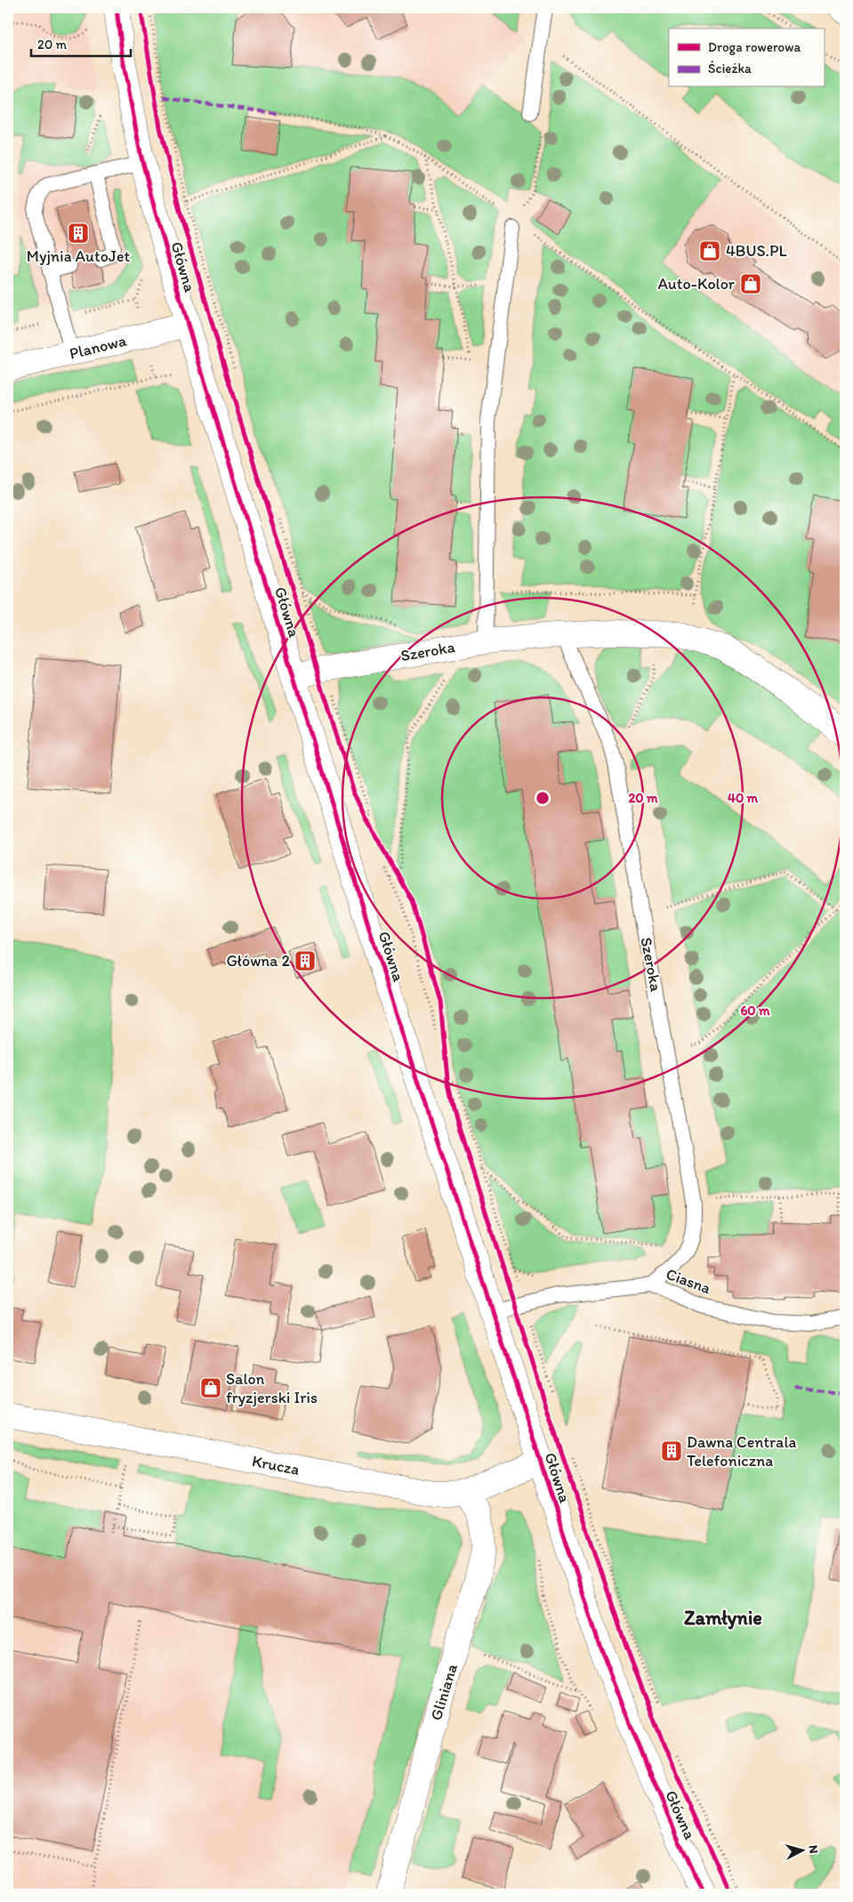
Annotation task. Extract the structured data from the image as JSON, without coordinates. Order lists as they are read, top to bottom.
{
  "streets": {
    "street": [
      "Główna",
      "Planowa",
      "Szeroka",
      "Krucza",
      "Gliniana"
    ],
    "lane": ["Ciasna"]
  },
  "crossings": [
    ["Główna", "Planowa"],
    ["Główna", "Szeroka"],
    ["Główna", "Ciasna"],
    ["Główna", "Krucza"],
    ["Szeroka", "Ciasna"],
    ["Krucza", "Gliniana"]
  ],
  "districts": ["Zamłynie"],
  "places": {
    "building": ["Myjnia AutoJet", "Główna 2", "Dawna Centrala Telefoniczna"],
    "shop": ["4BUS.PL", "Auto-Kolor", "Salon fryzjerski Iris"]
  },
  "legend": ["Droga rowerowa", "Ścieżka"],
  "scale_bar": "20 m",
  "north": "right",
  "rings": ["20 m", "40 m", "60 m"]
}
